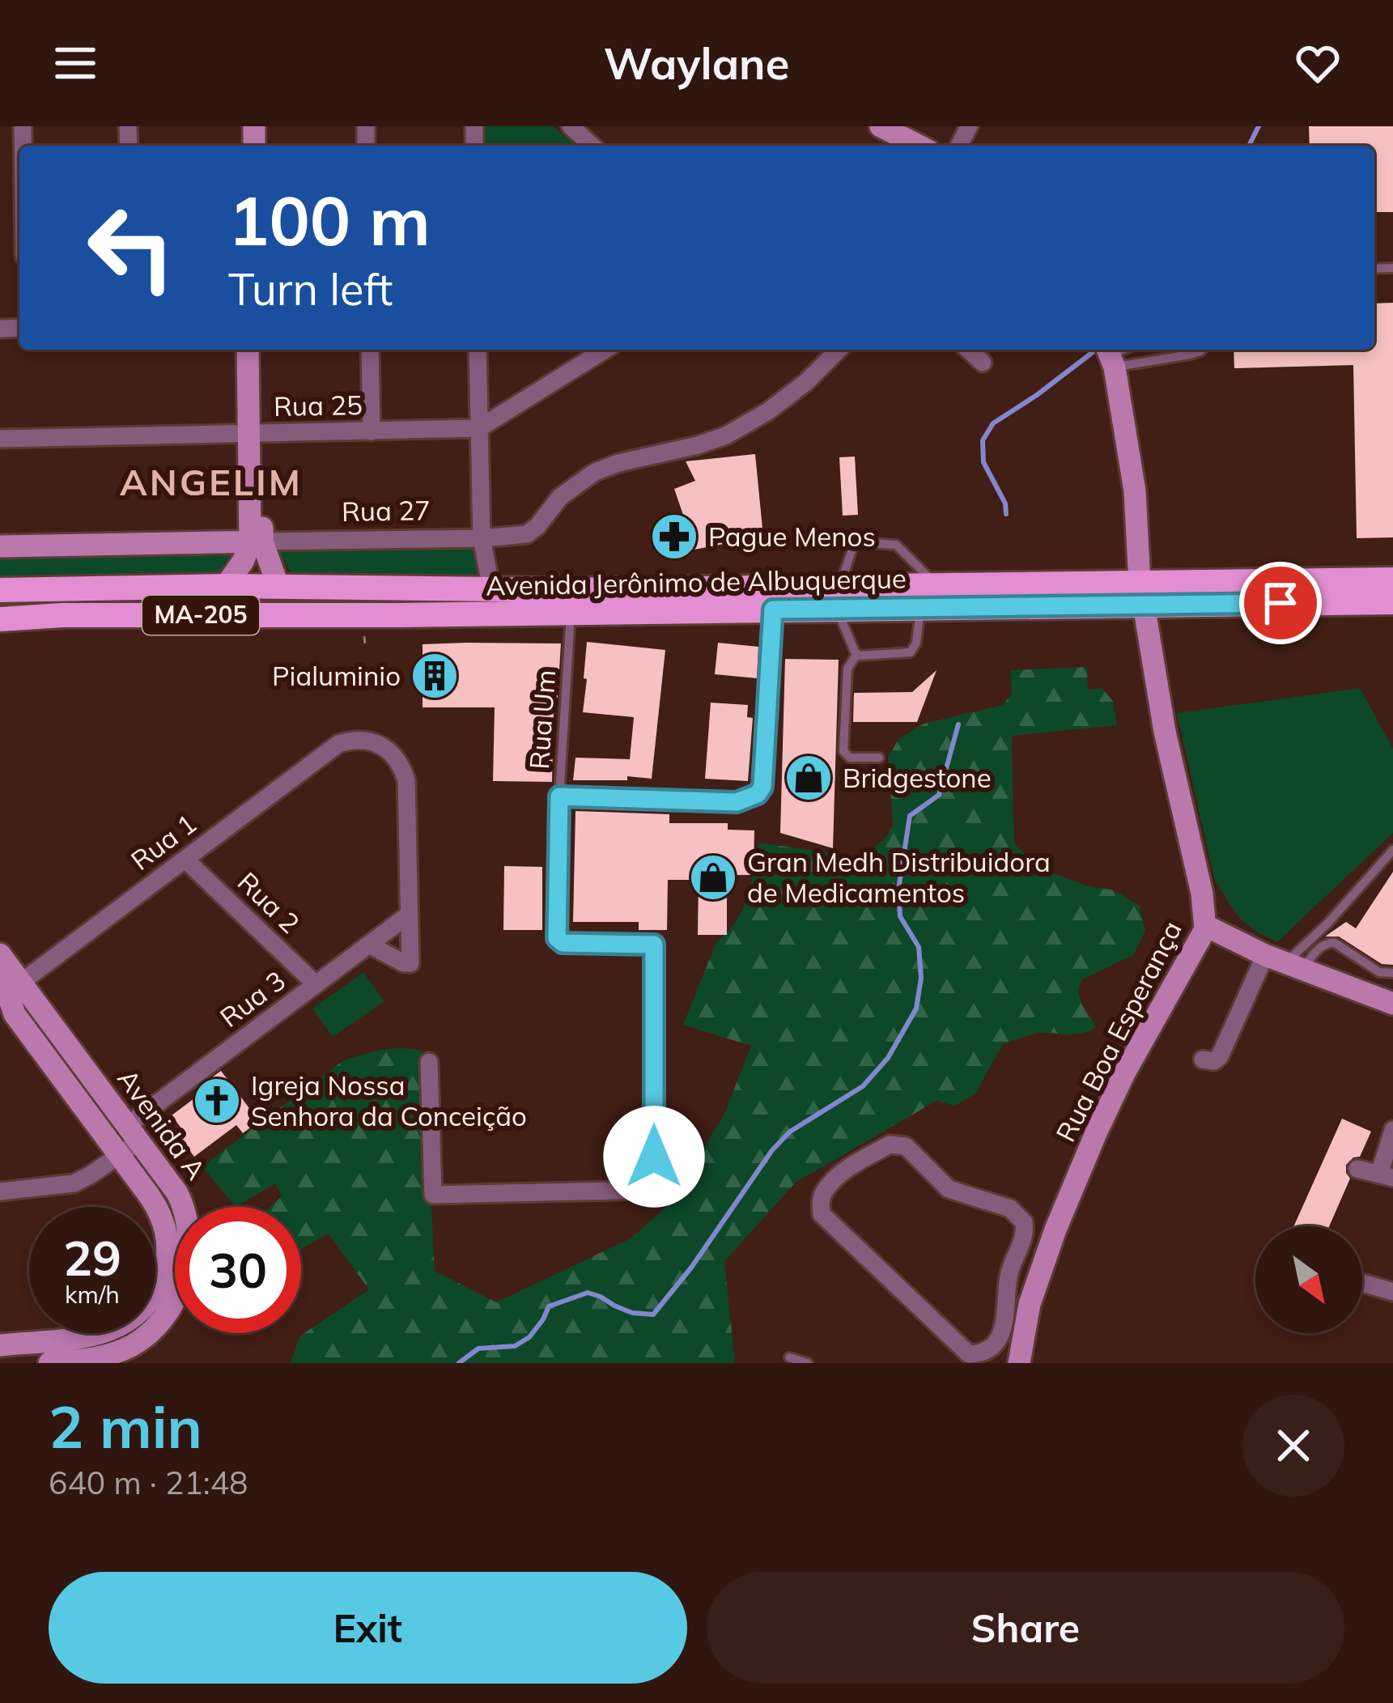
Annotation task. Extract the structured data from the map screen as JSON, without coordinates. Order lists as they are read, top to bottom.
{
  "streets": {
    "main road": ["Avenida Jerônimo de Albuquerque", "MA-205"],
    "street": [
      "Rua 25",
      "Rua 27",
      "Rua 1",
      "Rua 2",
      "Rua 3",
      "Rua Boa Esperança",
      "Avenida A"
    ],
    "lane": ["Rua Um"]
  },
  "crossings": [
    ["Avenida Jerônimo de Albuquerque", "Rua Um"],
    ["Avenida Jerônimo de Albuquerque", "Rua Boa Esperança"],
    ["Rua 1", "Rua 2"],
    ["Rua 1", "Rua 3"],
    ["Rua 1", "Avenida A"],
    ["Rua 2", "Rua 3"],
    ["Rua 3", "Avenida A"]
  ],
  "districts": ["ANGELIM"],
  "places": {
    "pharmacy": ["Pague Menos"],
    "building": ["Pialuminio"],
    "shop": ["Bridgestone", "Gran Medh Distribuidora de Medicamentos"],
    "church": ["Igreja Nossa Senhora da Conceição"]
  },
  "north": "bottom right",
  "page": {
    "header": "Waylane",
    "turn": ["100 m", "Turn left"],
    "speed": "29 km/h",
    "limit": "30",
    "heading": ["2 min", "640 m · 21:48"],
    "buttons": ["Exit", "Share"]
  }
}
